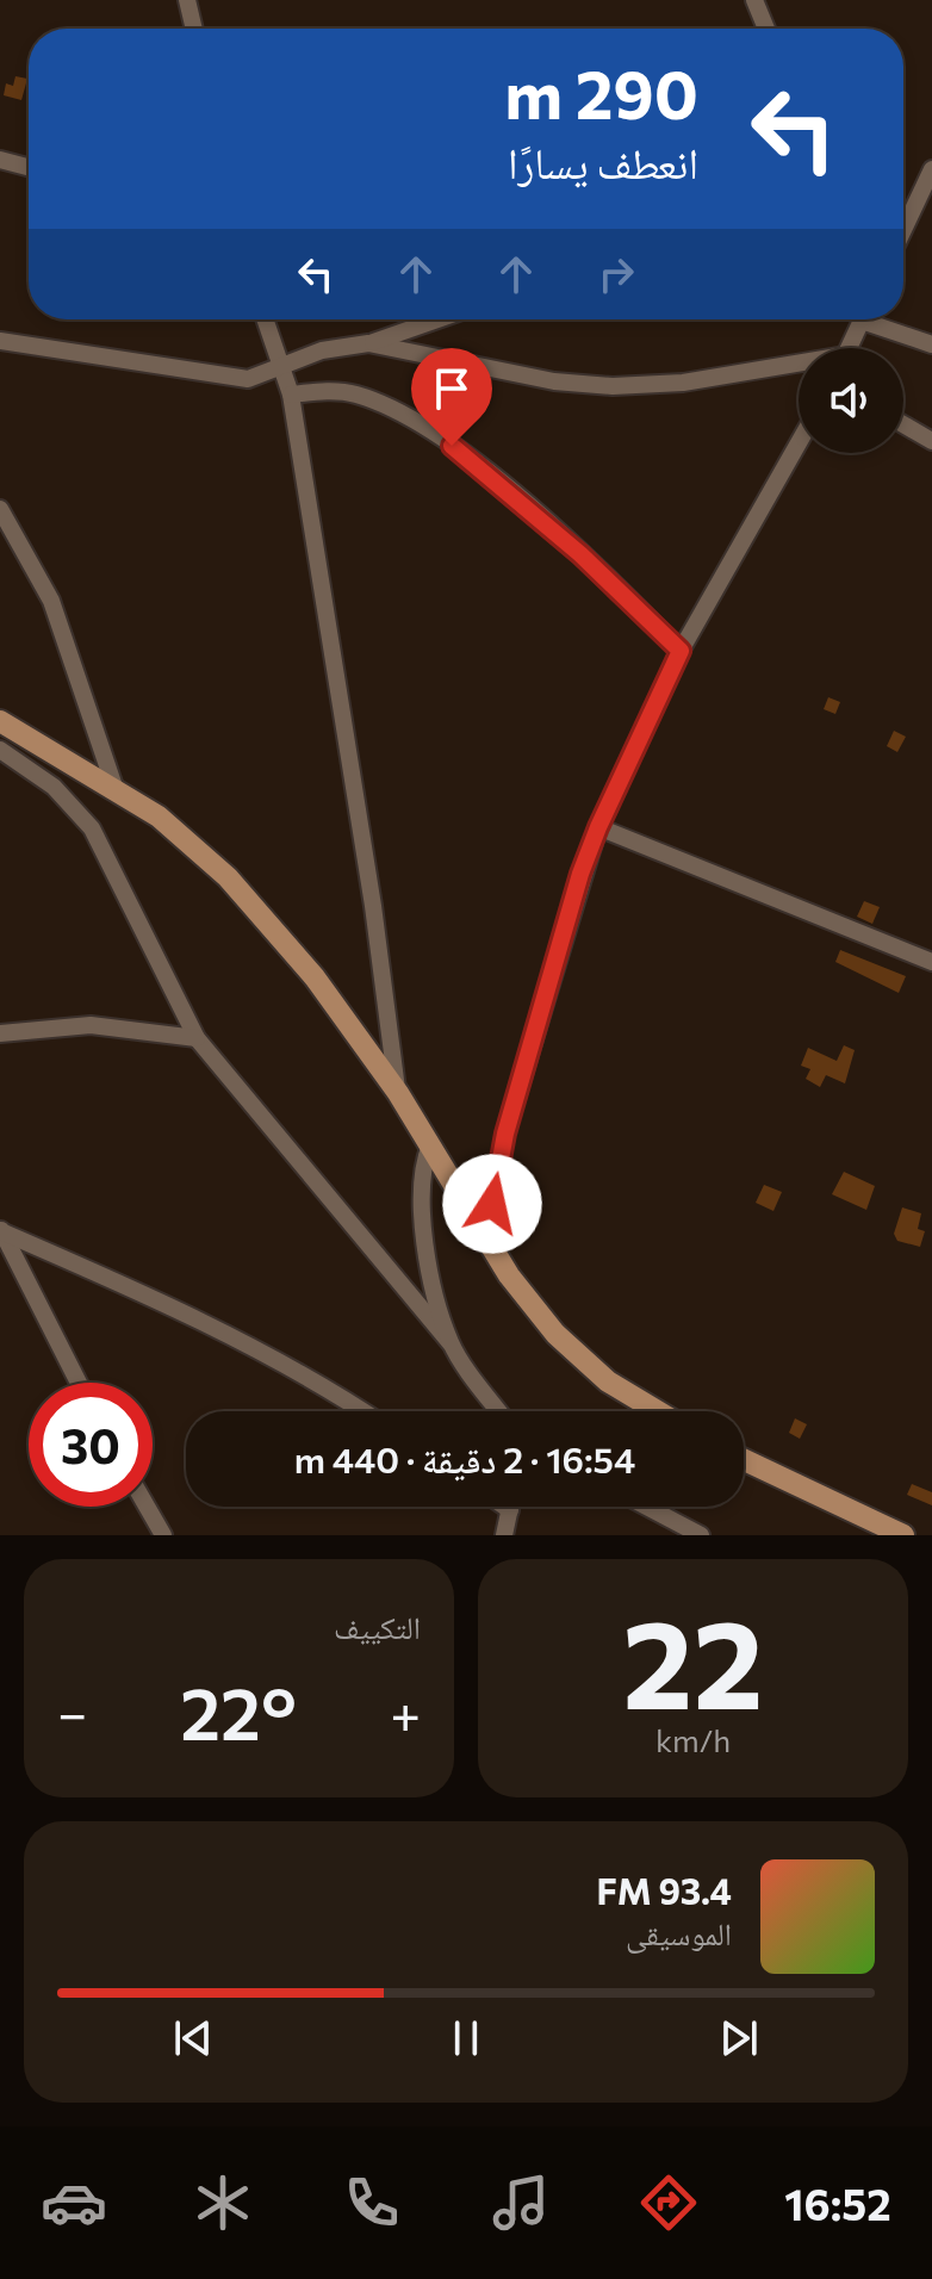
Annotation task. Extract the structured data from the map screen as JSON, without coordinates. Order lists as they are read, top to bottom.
{
  "page": {
    "turn": ["290 m", "انعطف يسارًا"],
    "limit": "30",
    "trip": "16:54 · 2 دقيقة · 440 m",
    "tile": [
      ["22", "km/h"],
      "التكييف"
    ],
    "heat": ["−", "22°", "+"],
    "song": ["93.4 FM", "الموسيقى"],
    "tabs": "16:52"
  }
}
